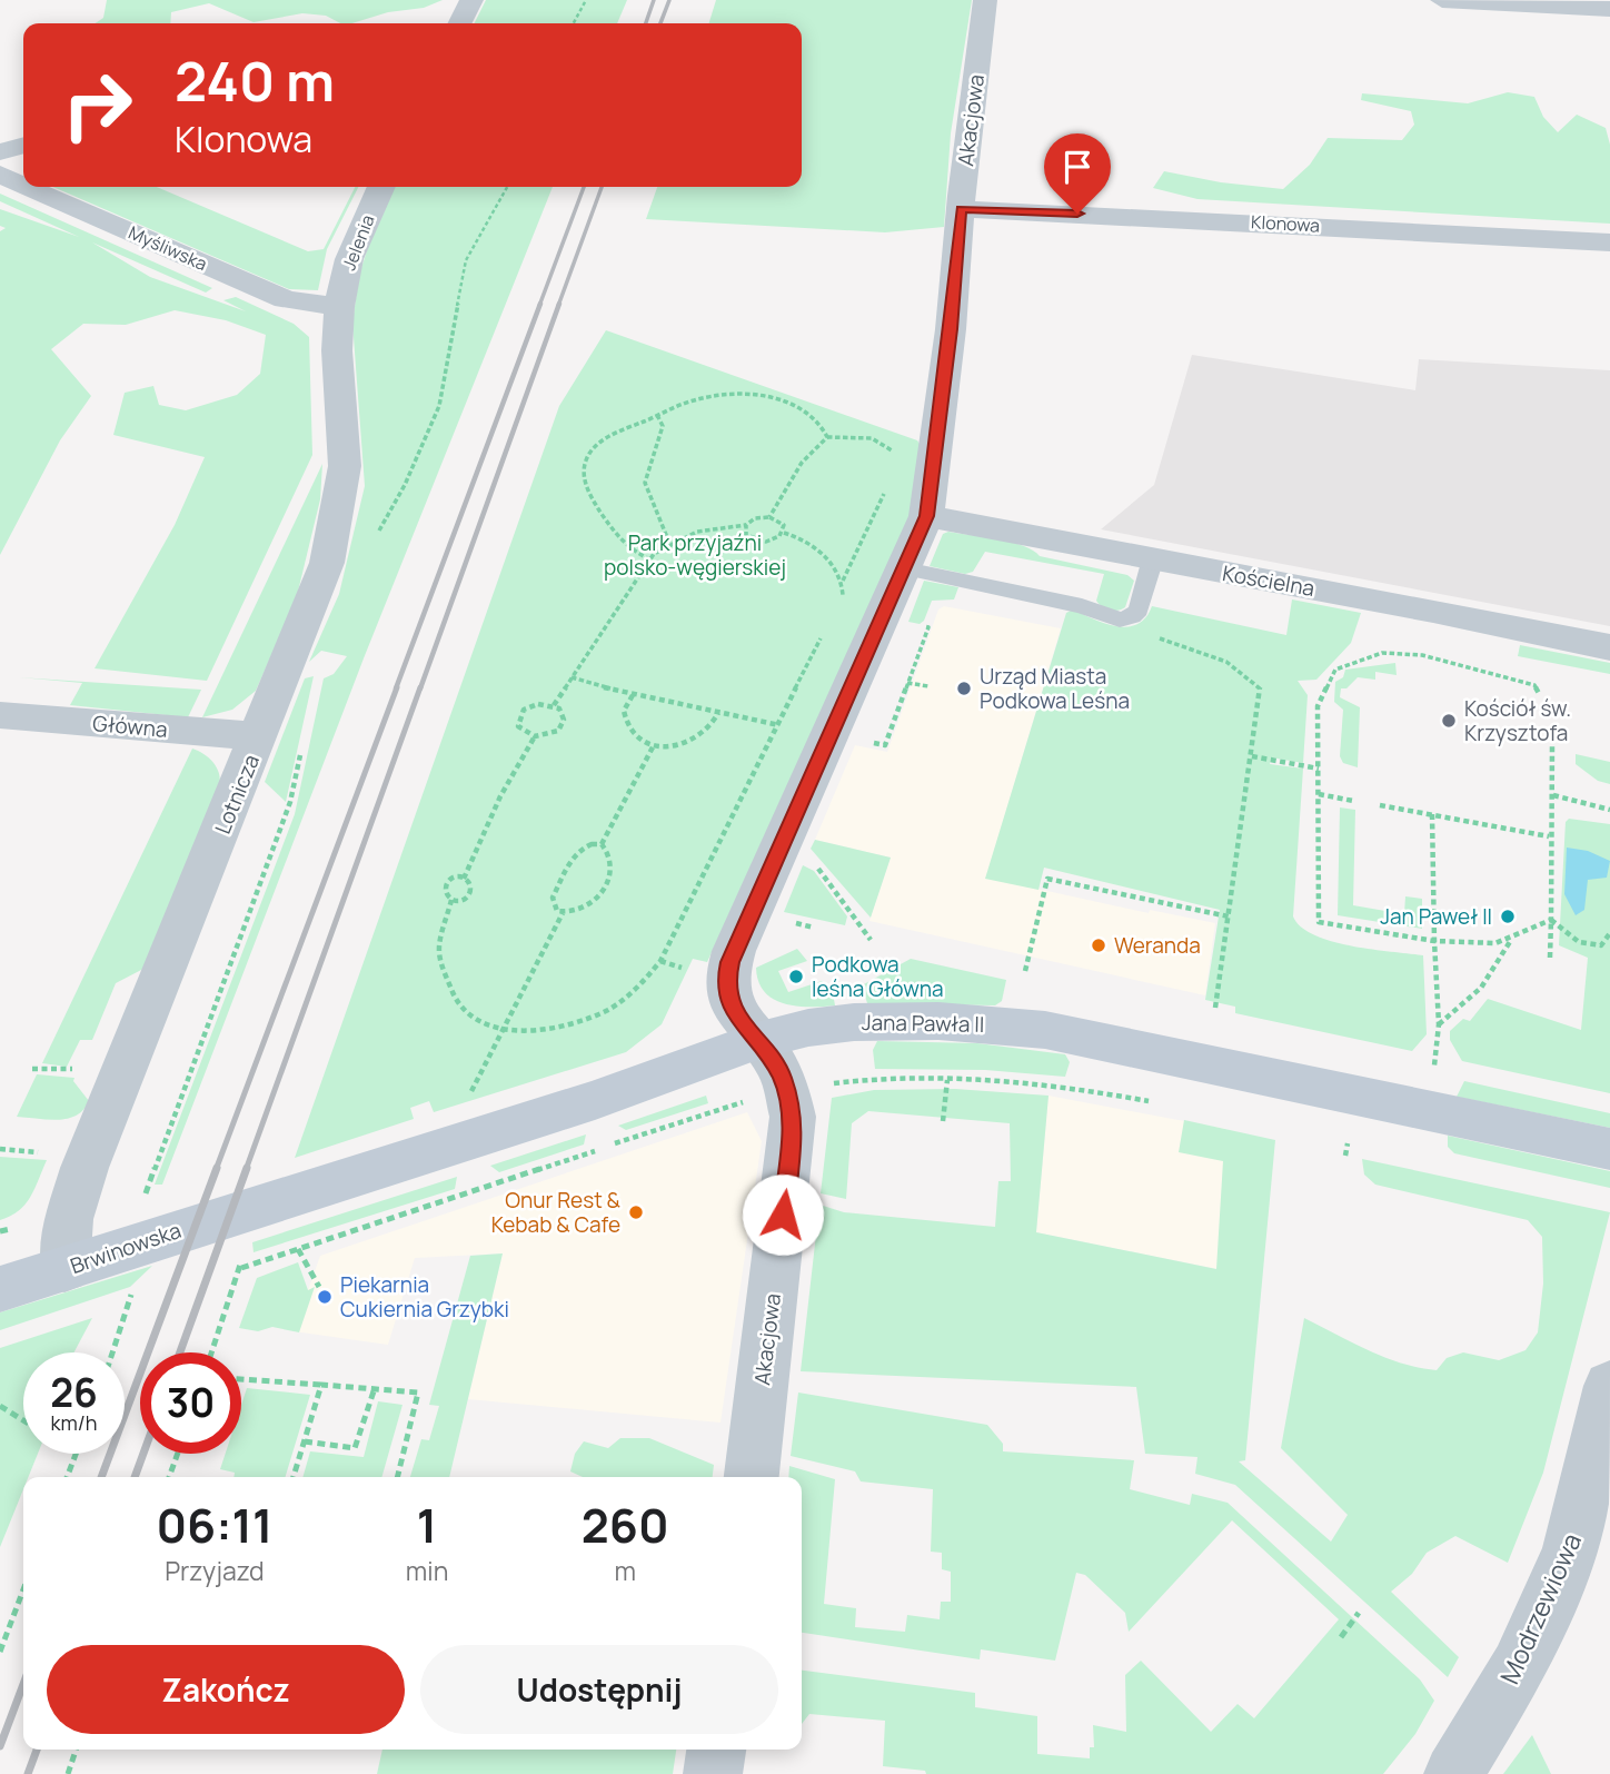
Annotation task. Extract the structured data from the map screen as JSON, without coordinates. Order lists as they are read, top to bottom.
{
  "streets": {
    "street": [
      "Akacjowa",
      "Klonowa",
      "Jelenia",
      "Myśliwska",
      "Kościelna",
      "Główna",
      "Lotnicza",
      "Jana Pawła II",
      "Brwinowska",
      "Modrzewiowa"
    ]
  },
  "crossings": [
    ["Akacjowa", "Klonowa"],
    ["Akacjowa", "Kościelna"],
    ["Akacjowa", "Jana Pawła II"],
    ["Jelenia", "Myśliwska"],
    ["Jelenia", "Lotnicza"],
    ["Myśliwska", "Lotnicza"],
    ["Główna", "Lotnicza"],
    ["Lotnicza", "Brwinowska"],
    ["Jana Pawła II", "Brwinowska"]
  ],
  "parks": ["Park przyjaźni polsko-węgierskiej"],
  "places": [
    "Urząd Miasta Podkowa Leśna",
    "Kościół św. Krzysztofa",
    "Jan Paweł II",
    "Weranda",
    "Podkowa leśna Główna",
    "Onur Rest & Kebab & Cafe",
    "Piekarnia Cukiernia Grzybki"
  ],
  "page": {
    "turn": ["240 m", "Klonowa"],
    "speed": "26 km/h",
    "limit": "30",
    "eta": [
      "06:11",
      "Przyjazd",
      "1",
      "min",
      "260",
      "m"
    ],
    "buttons": ["Zakończ", "Udostępnij"]
  }
}
